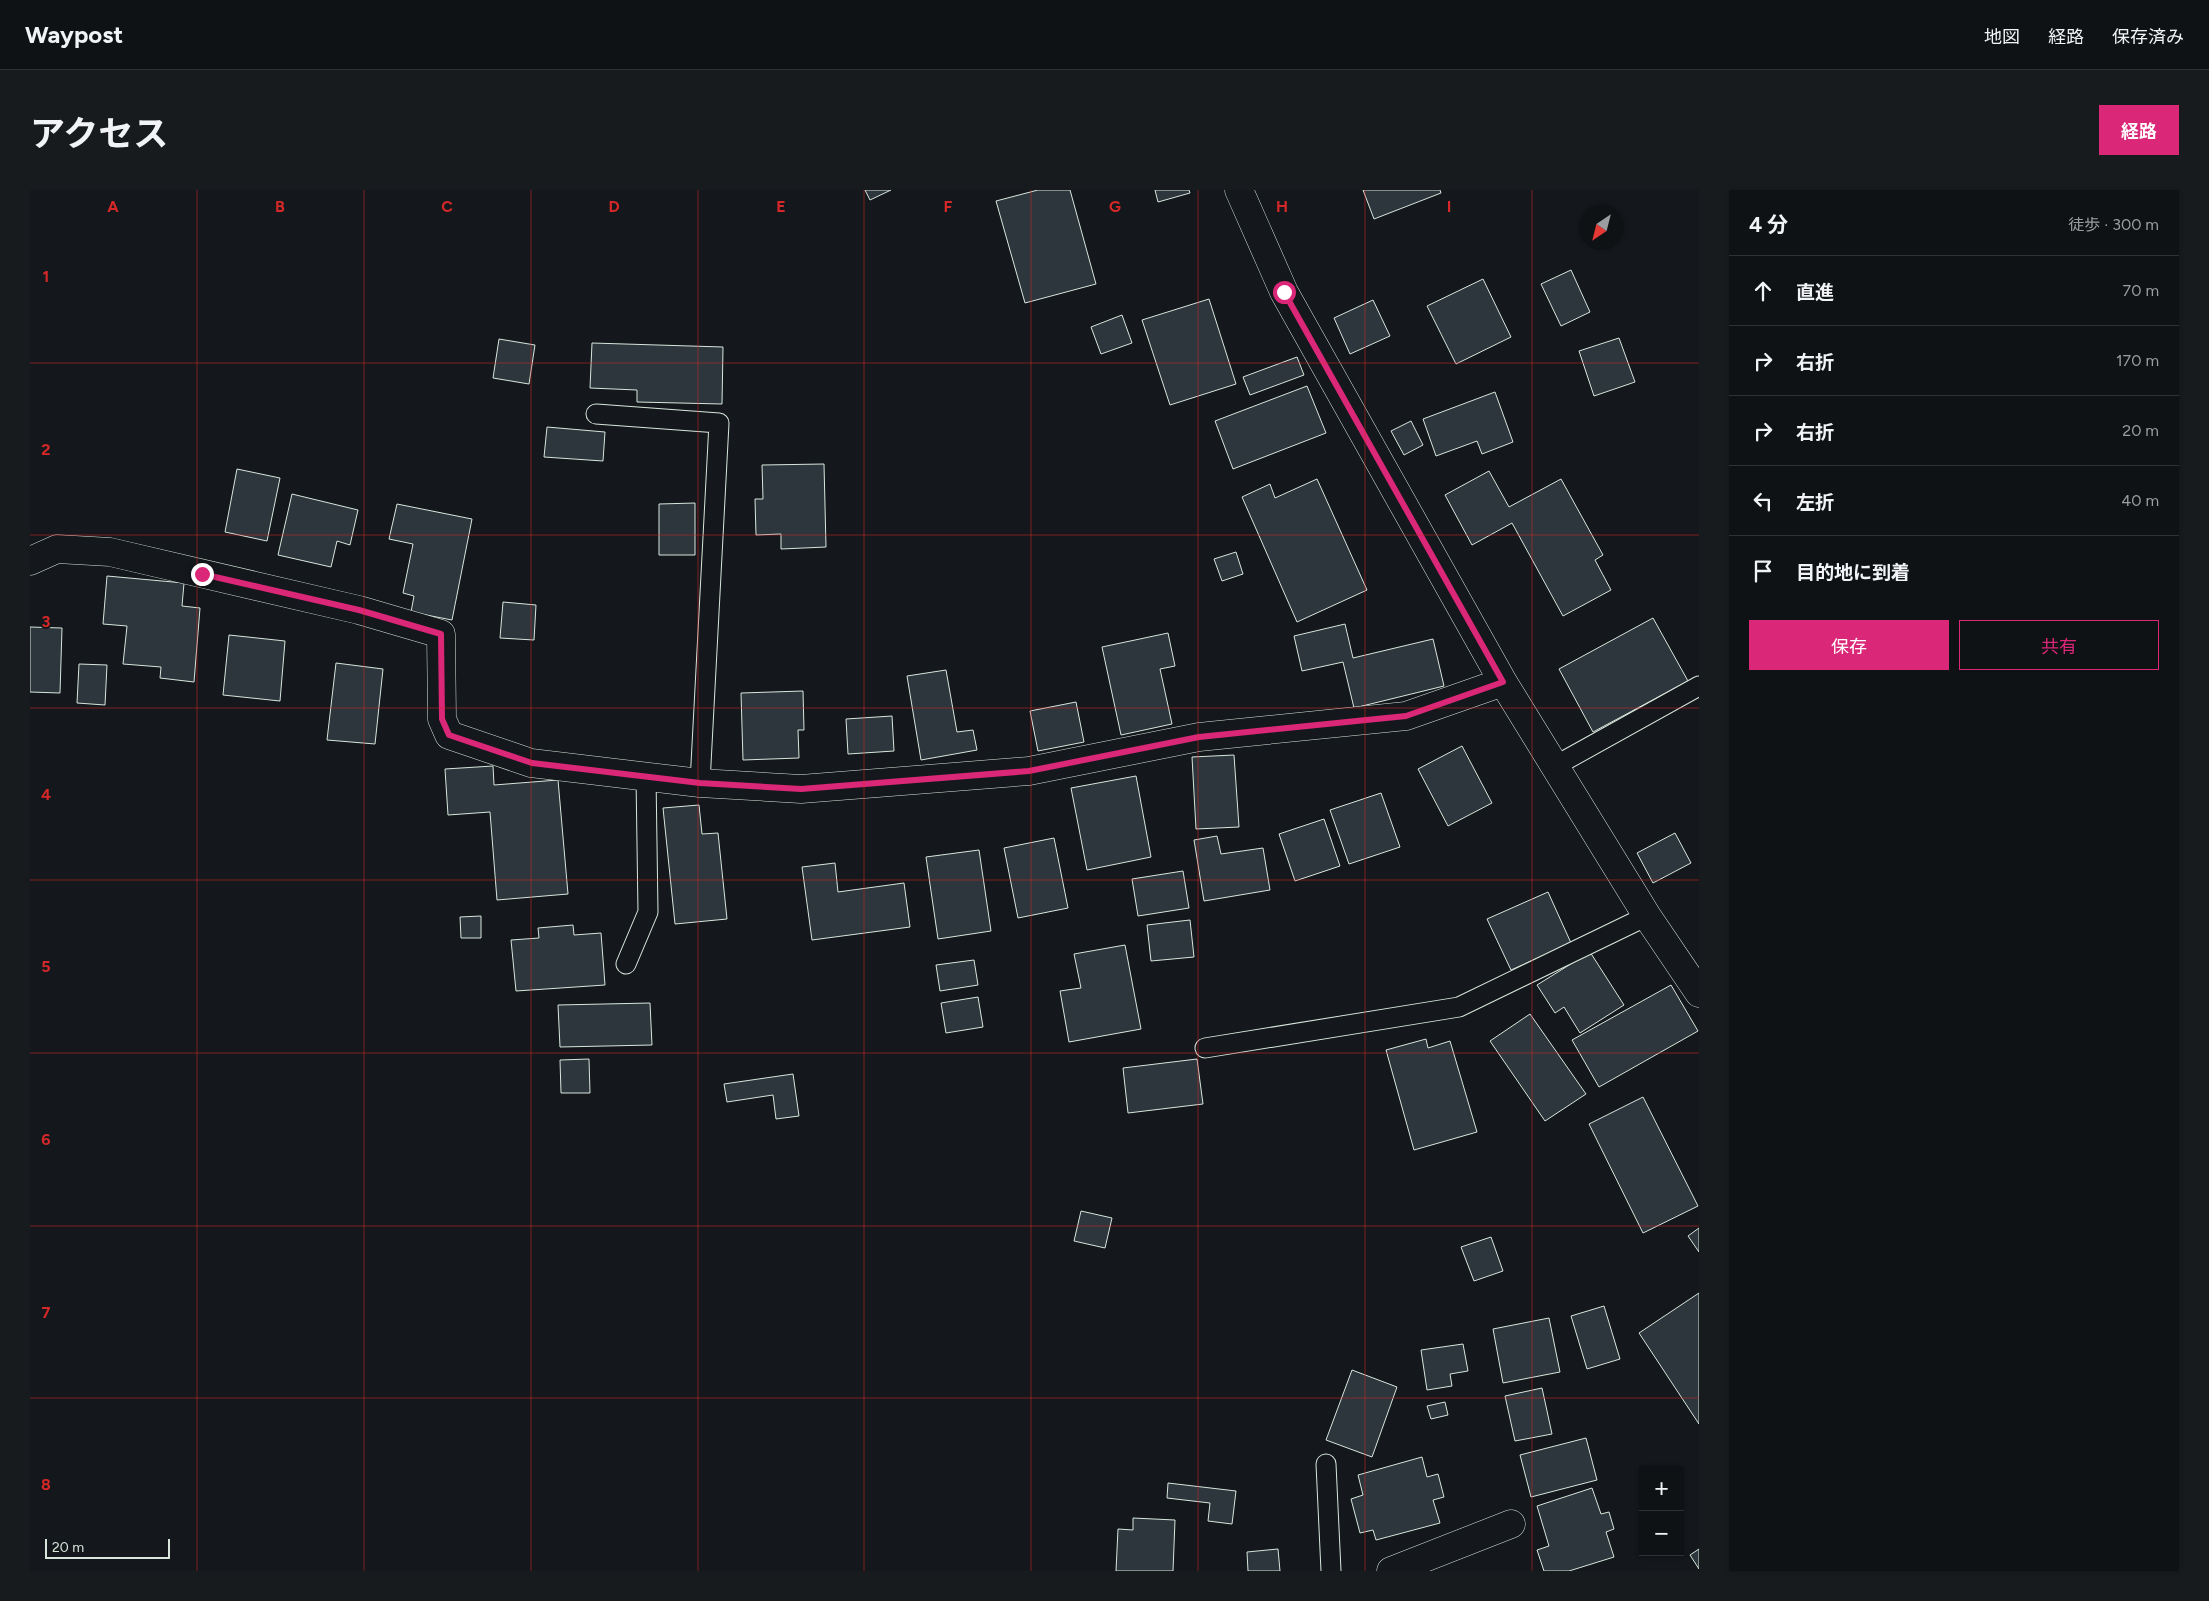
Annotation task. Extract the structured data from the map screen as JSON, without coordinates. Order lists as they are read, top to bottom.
{
  "scale_bar": "20 m",
  "north": "bottom left",
  "page": {
    "header": "Waypost",
    "nav": ["地図", "経路", "保存済み"],
    "title": "アクセス",
    "buttons": [
      "経路",
      ["保存", "共有"]
    ],
    "heading": ["4 分", "徒歩 · 300 m"],
    "list": [
      ["直進", "70 m"],
      ["右折", "170 m"],
      ["右折", "20 m"],
      ["左折", "40 m"],
      "目的地に到着"
    ],
    "map_buttons": ["+", "−"],
    "scale": "20 m"
  },
  "grid": {
    "columns": [
      "A",
      "B",
      "C",
      "D",
      "E",
      "F",
      "G",
      "H",
      "I"
    ],
    "rows": [
      "1",
      "2",
      "3",
      "4",
      "5",
      "6",
      "7",
      "8"
    ]
  }
}
